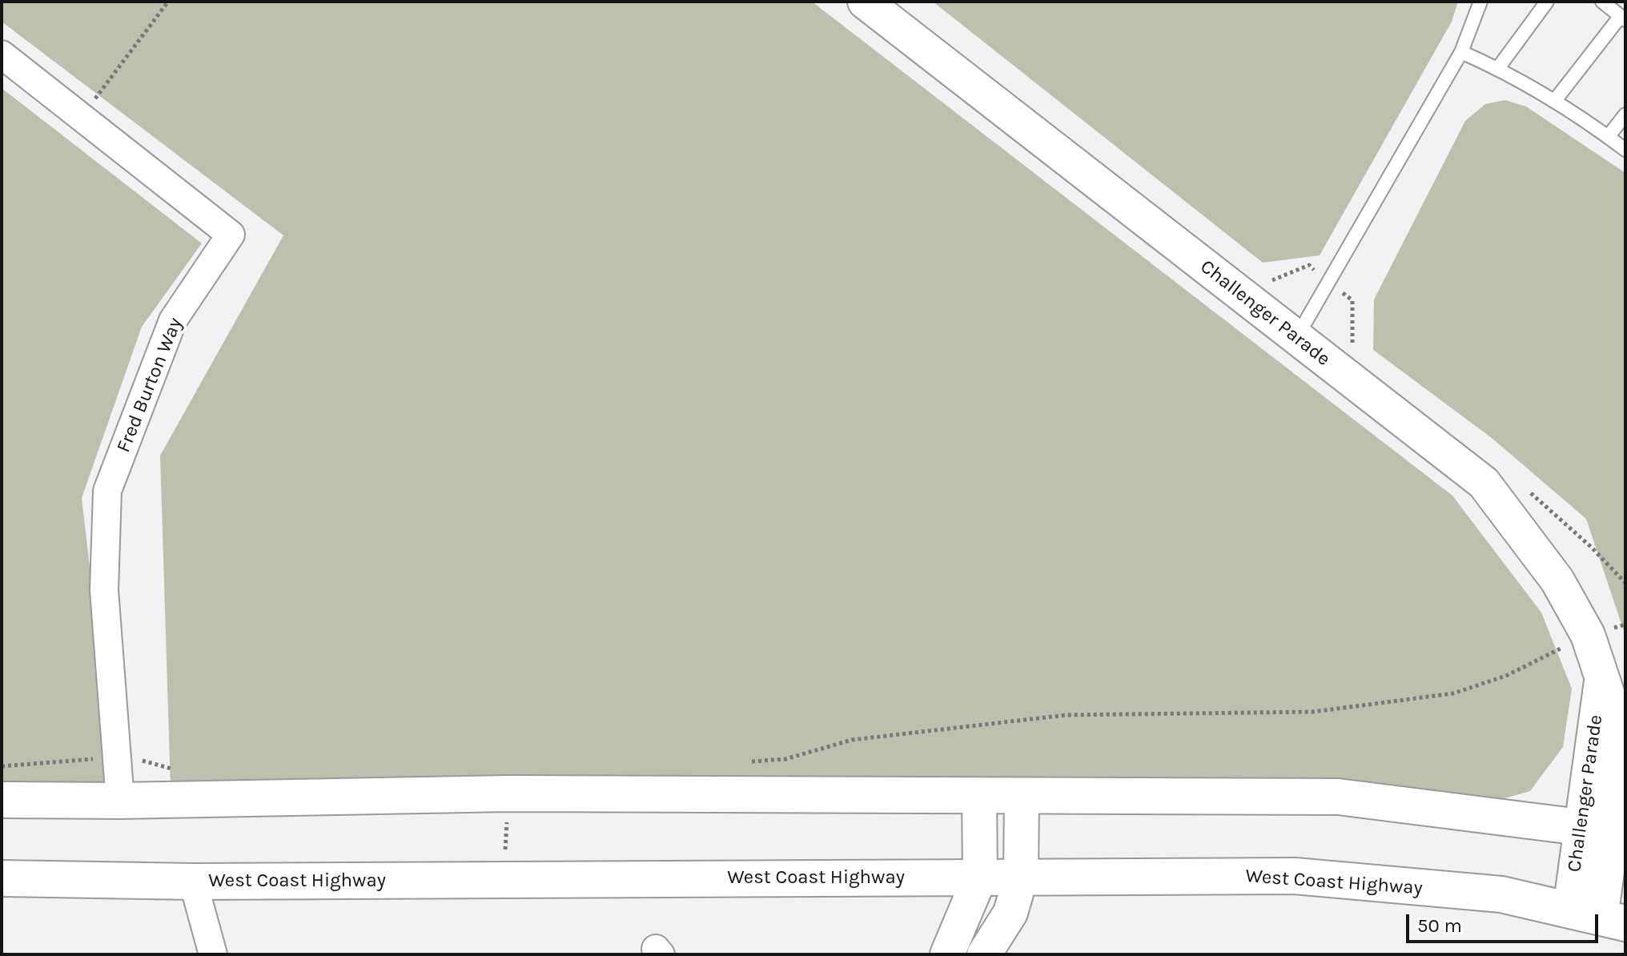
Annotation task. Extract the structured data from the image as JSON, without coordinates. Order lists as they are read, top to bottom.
{
  "streets": {
    "highway": ["West Coast Highway"],
    "street": ["Challenger Parade", "Fred Burton Way"]
  },
  "crossings": [
    ["Challenger Parade", "West Coast Highway"]
  ],
  "scale_bar": "50 m"
}
